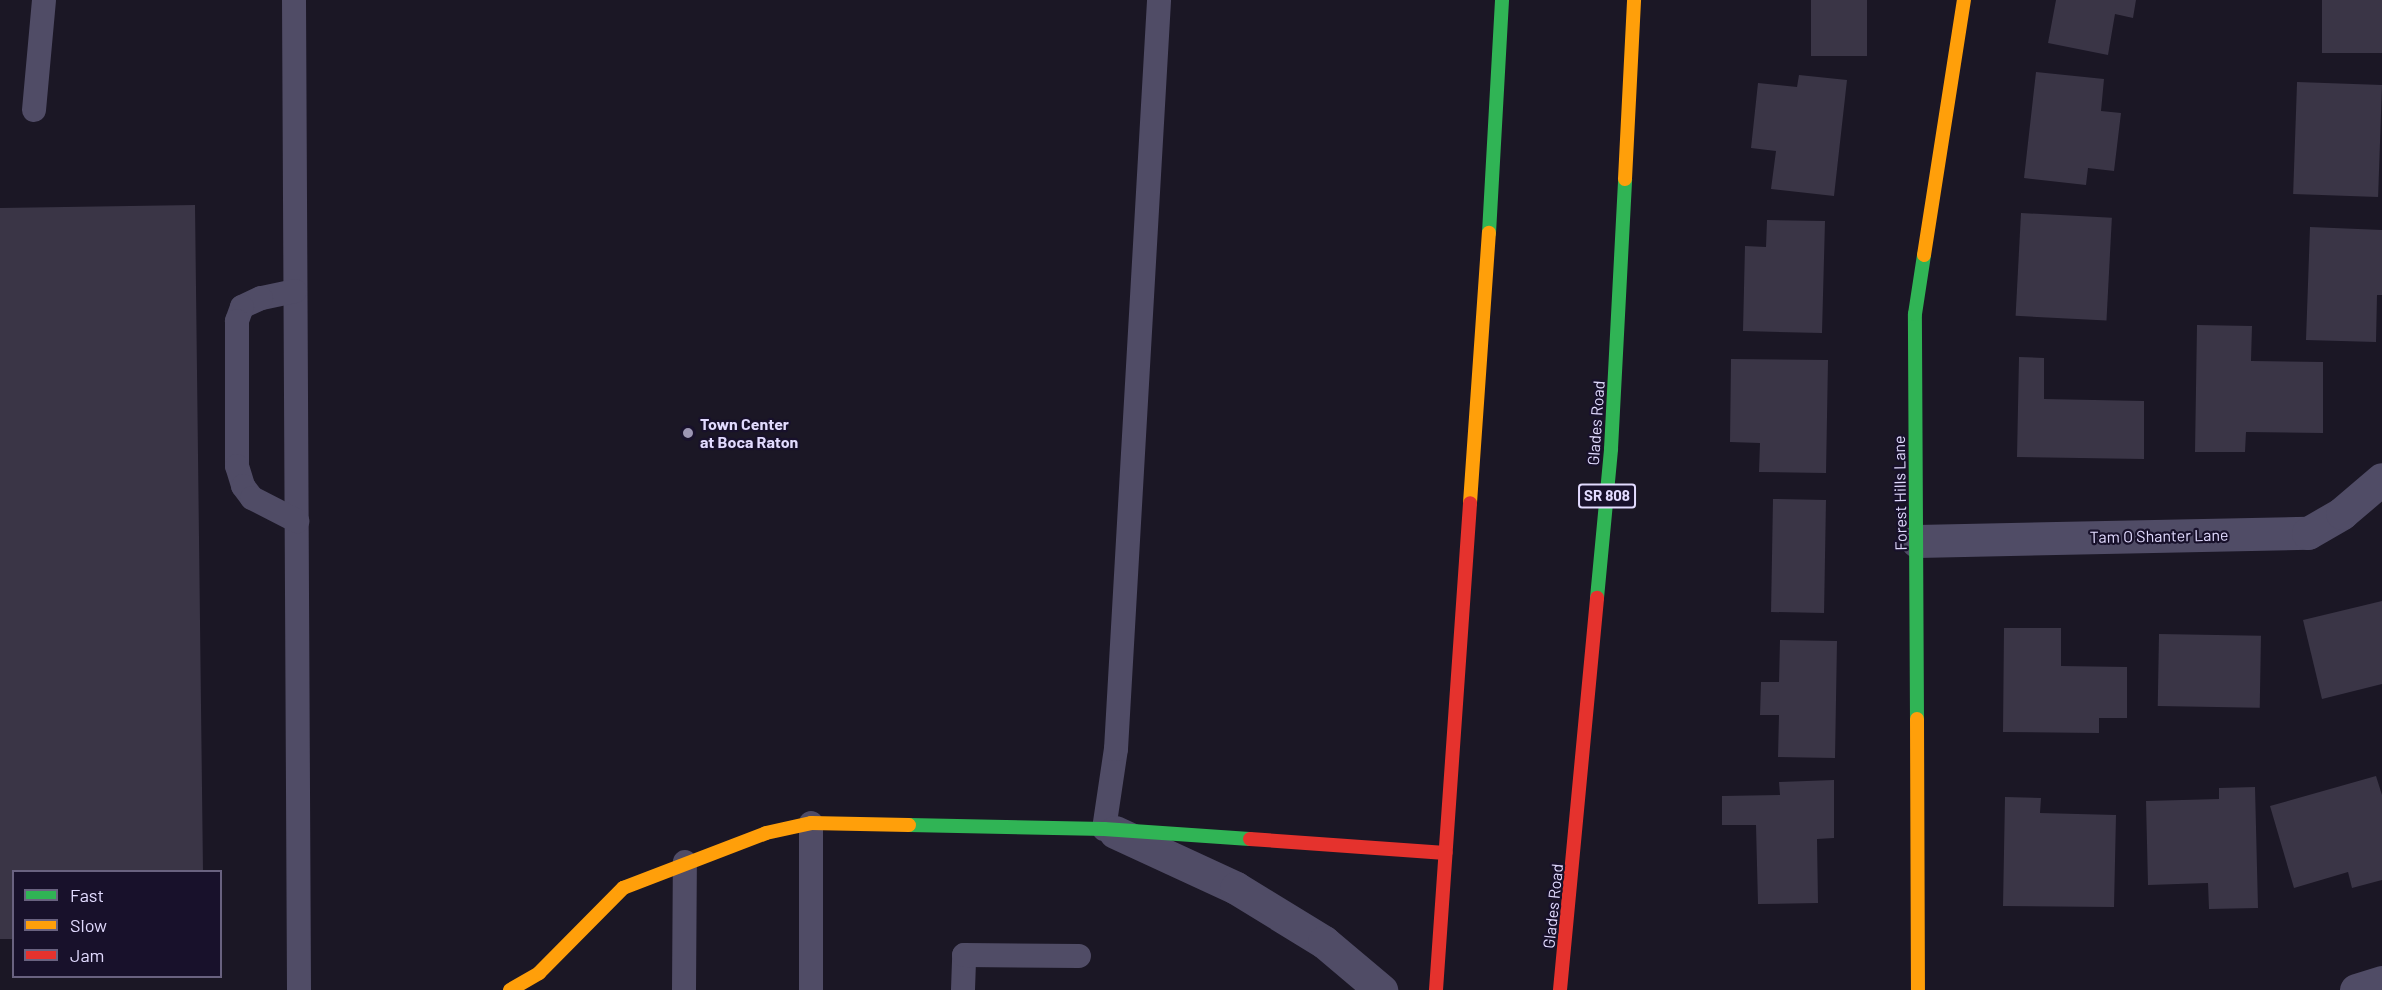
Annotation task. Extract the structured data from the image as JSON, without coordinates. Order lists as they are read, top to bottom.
{
  "streets": {
    "street": [
      "Glades Road",
      "Forest Hills Lane",
      "SR 808",
      "Tam O Shanter Lane"
    ]
  },
  "crossings": [
    ["Forest Hills Lane", "Tam O Shanter Lane"]
  ],
  "places": ["Town Center at Boca Raton"],
  "legend": ["Fast", "Slow", "Jam"]
}
